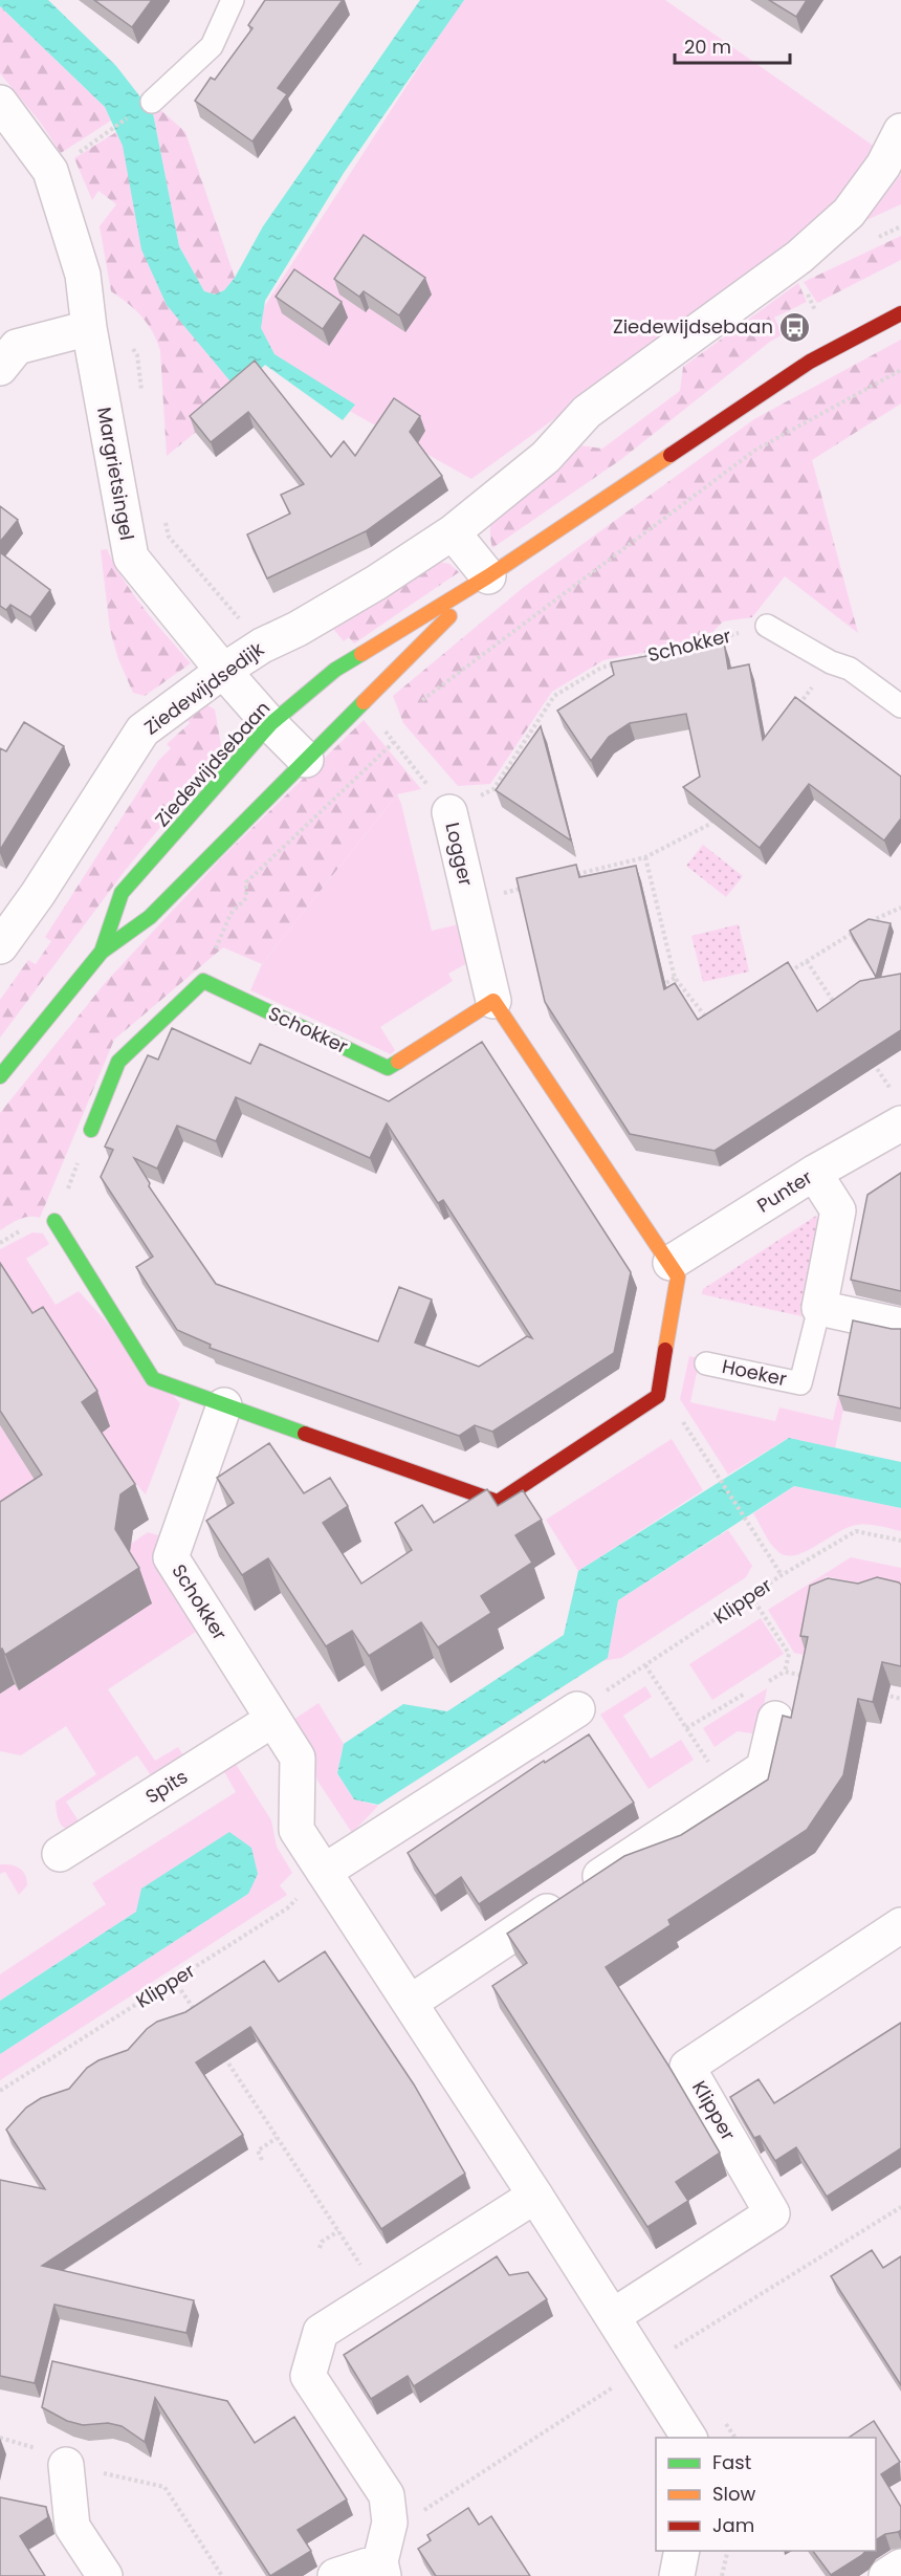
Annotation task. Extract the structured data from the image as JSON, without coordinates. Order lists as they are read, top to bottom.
{
  "streets": {
    "street": [
      "Margrietsingel",
      "Schokker",
      "Ziedewijdsedijk",
      "Ziedewijdsebaan",
      "Logger",
      "Punter",
      "Hoeker",
      "Klipper",
      "Spits"
    ]
  },
  "crossings": [
    ["Margrietsingel", "Ziedewijdsedijk"],
    ["Margrietsingel", "Ziedewijdsebaan"],
    ["Schokker", "Logger"],
    ["Schokker", "Spits"],
    ["Ziedewijdsebaan", "Logger"],
    ["Punter", "Hoeker"]
  ],
  "places": {
    "bus stop": ["Ziedewijdsebaan"]
  },
  "legend": ["Fast", "Slow", "Jam"],
  "scale_bar": "20 m"
}
